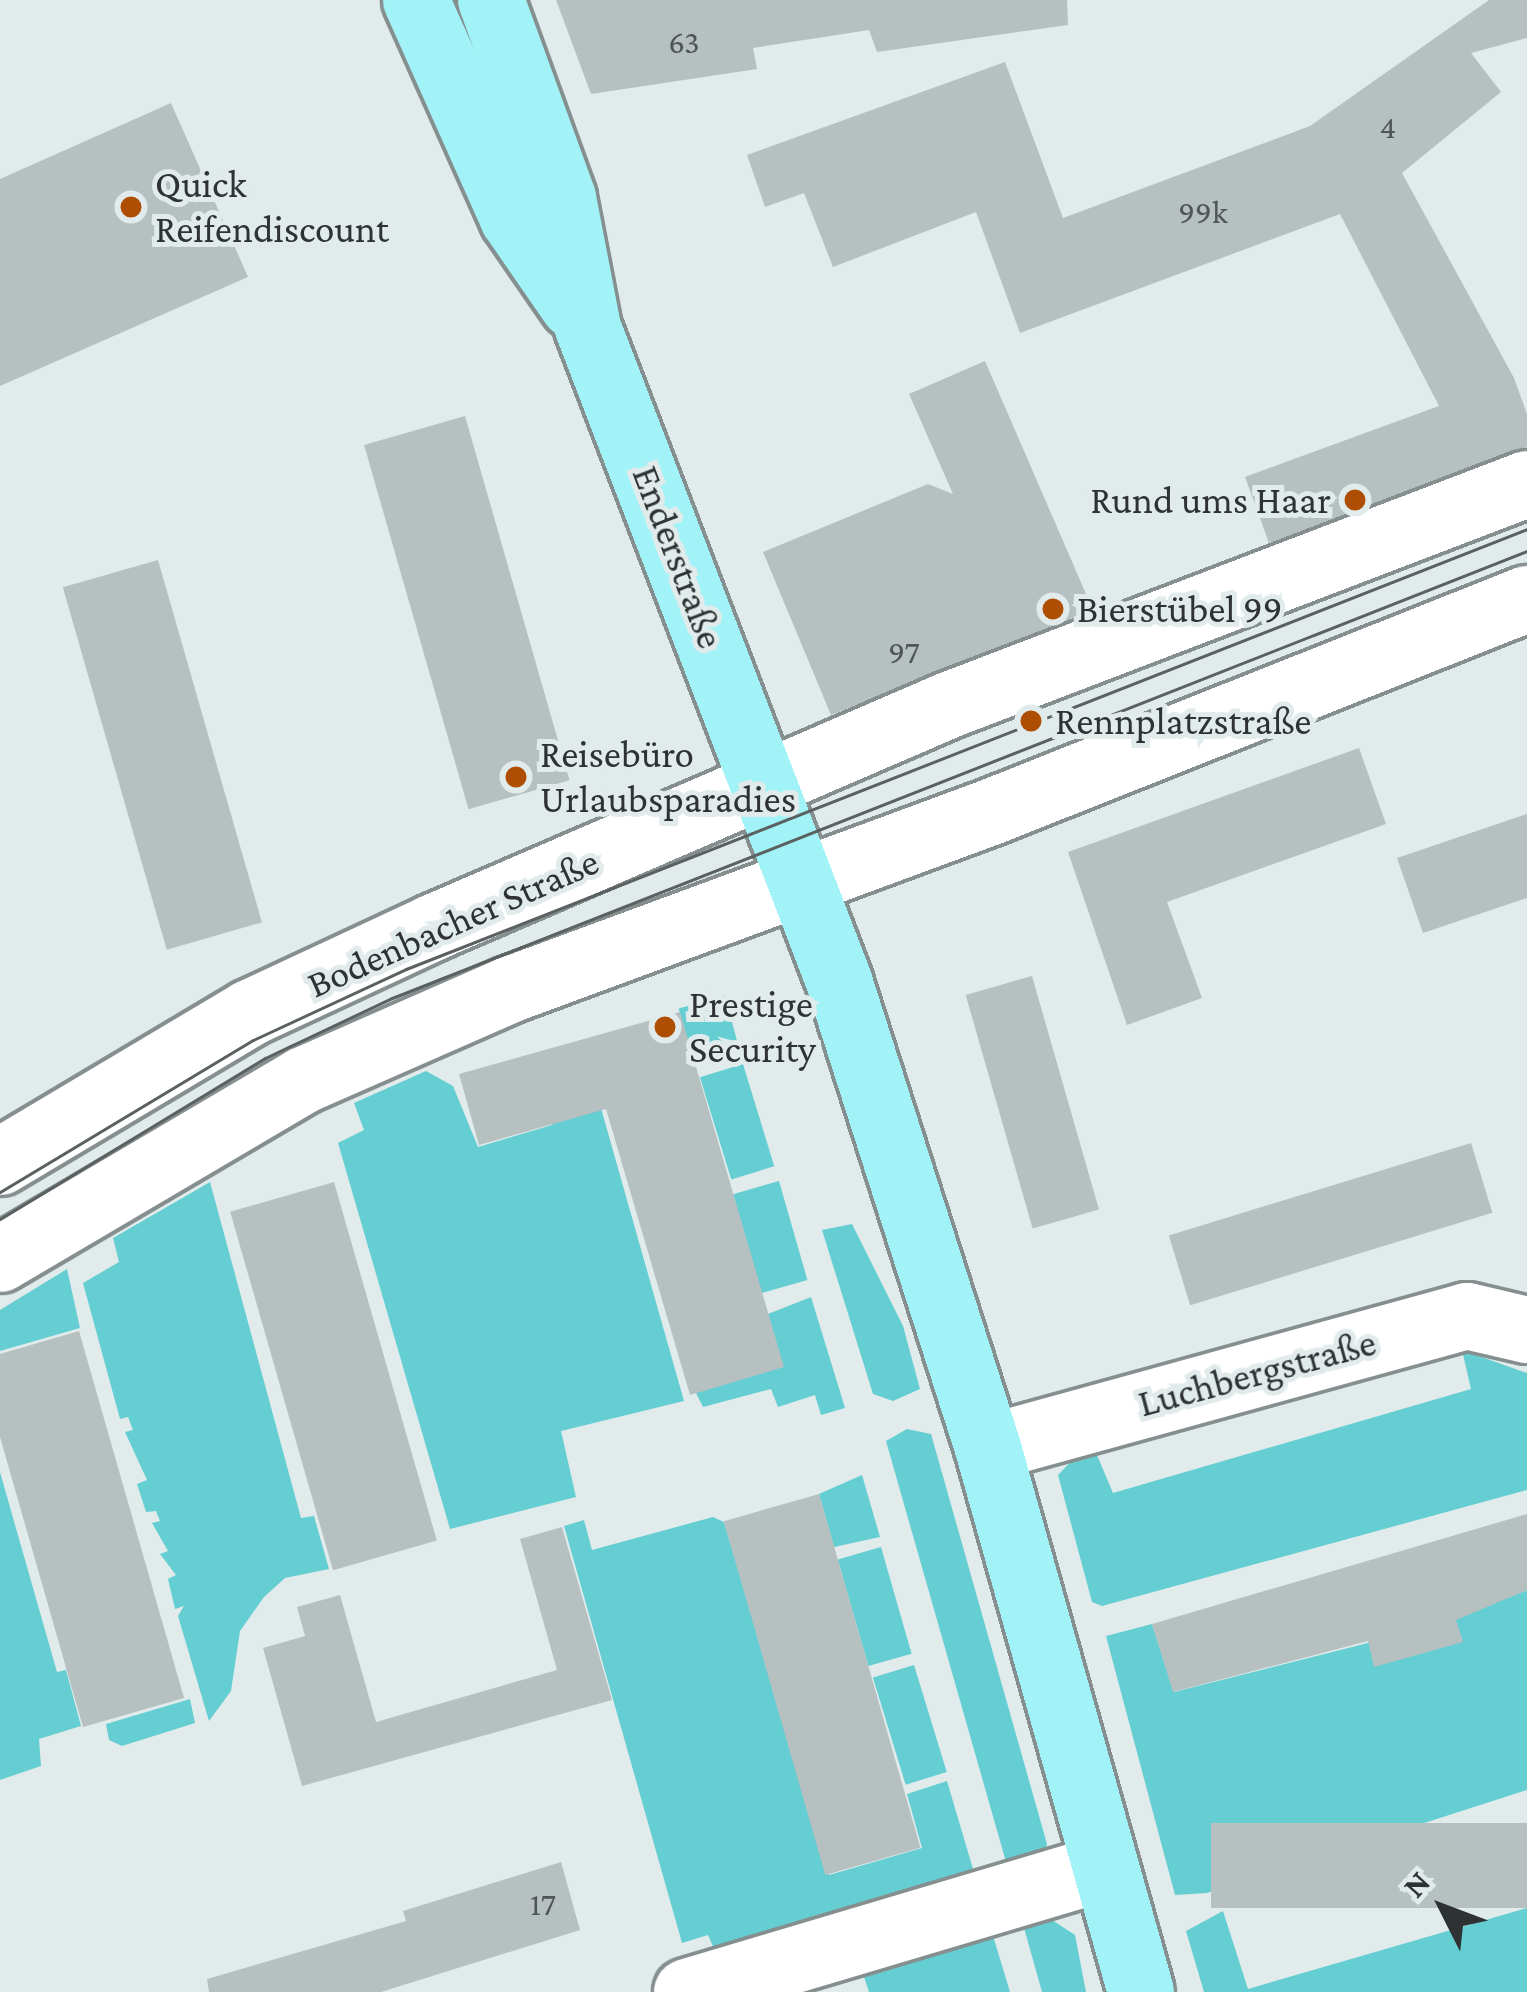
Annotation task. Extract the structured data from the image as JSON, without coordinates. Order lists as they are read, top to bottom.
{
  "streets": {
    "main road": ["Enderstraße"],
    "street": ["Bodenbacher Straße", "Luchbergstraße"]
  },
  "crossings": [
    ["Enderstraße", "Bodenbacher Straße"]
  ],
  "places": [
    "Quick Reifendiscount",
    "Rund ums Haar",
    "Bierstübel 99",
    "Rennplatzstraße",
    "Reisebüro Urlaubsparadies",
    "Prestige Security"
  ],
  "house_numbers": [
    "63",
    "4",
    "99k",
    "97",
    "17"
  ],
  "north": "top left"
}
